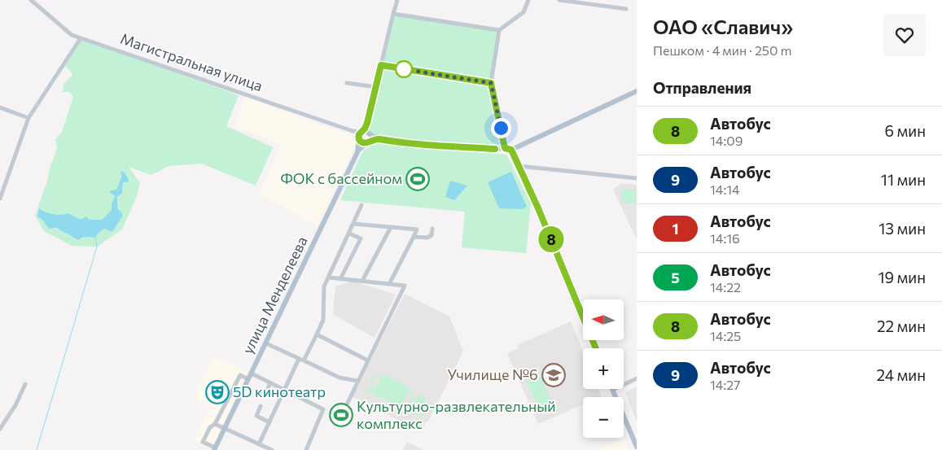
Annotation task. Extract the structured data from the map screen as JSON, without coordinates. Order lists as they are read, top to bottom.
{
  "streets": {
    "main road": ["улица Менделеева"],
    "street": ["Магистральная улица"]
  },
  "places": {
    "sports": ["ФОК с бассейном", "Культурно-развлекательный комплекс"],
    "school or university": ["Училище №6"],
    "theatre": ["5D кинотеатр"]
  },
  "lines": ["bus line 8"],
  "north": "left",
  "page": {
    "on_map": "8",
    "heading": [
      ["ОАО «Славич»", "Пешком · 4 мин · 250 m"],
      "Отправления"
    ],
    "list": [
      {
        "mark": "8",
        "name": "Автобус",
        "note": "14:09",
        "value": "6 мин"
      },
      {
        "mark": "9",
        "name": "Автобус",
        "note": "14:14",
        "value": "11 мин"
      },
      {
        "mark": "1",
        "name": "Автобус",
        "note": "14:16",
        "value": "13 мин"
      },
      {
        "mark": "5",
        "name": "Автобус",
        "note": "14:22",
        "value": "19 мин"
      },
      {
        "mark": "8",
        "name": "Автобус",
        "note": "14:25",
        "value": "22 мин"
      },
      {
        "mark": "9",
        "name": "Автобус",
        "note": "14:27",
        "value": "24 мин"
      }
    ],
    "map_buttons": ["+", "−"]
  }
}
